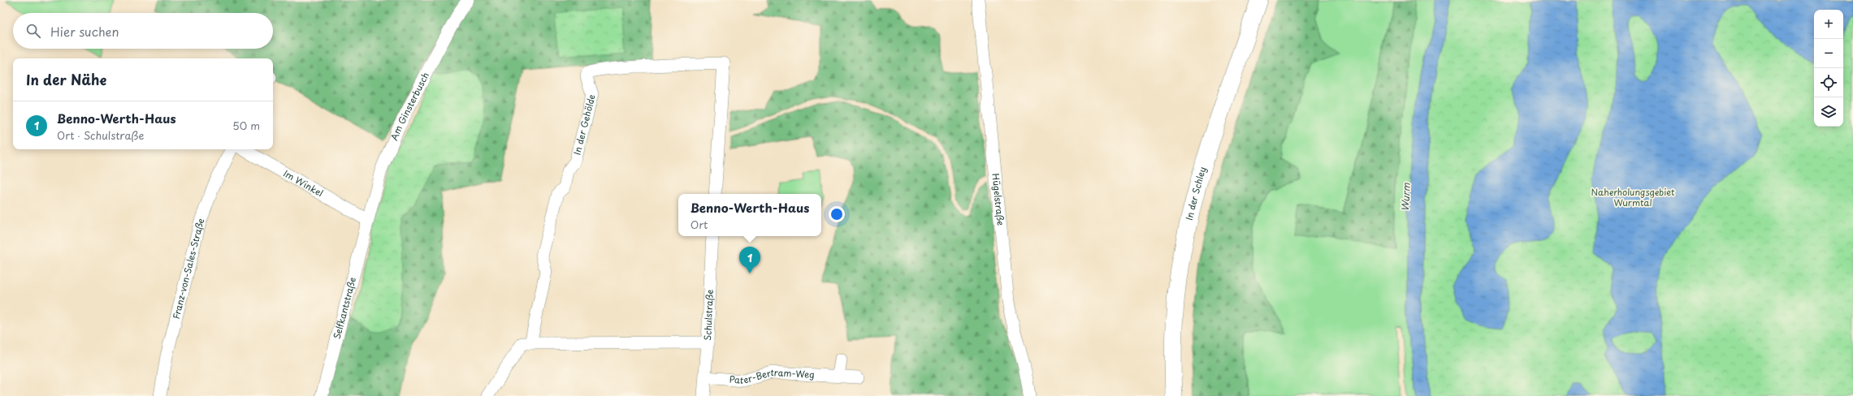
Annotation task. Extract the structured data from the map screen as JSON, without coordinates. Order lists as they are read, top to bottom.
{
  "streets": {
    "street": [
      "Am Ginsterbusch",
      "In der Gehölde",
      "Im Winkel",
      "In der Schley",
      "Hügelstraße",
      "Franz-von-Sales-Straße",
      "Selfkantstraße",
      "Schulstraße",
      "Pater-Bertram-Weg"
    ]
  },
  "crossings": [
    ["Am Ginsterbusch", "Im Winkel"],
    ["Am Ginsterbusch", "Selfkantstraße"],
    ["Im Winkel", "Selfkantstraße"],
    ["Schulstraße", "Pater-Bertram-Weg"]
  ],
  "water": ["Wurm"],
  "parks": ["Naherholungsgebiet Wurmtal"],
  "page": {
    "map_buttons": ["+", "−"],
    "search": "Hier suchen",
    "heading": "In der Nähe",
    "list": [
      {
        "mark": "1",
        "name": "Benno-Werth-Haus",
        "note": "Ort · Schulstraße",
        "value": "50 m"
      }
    ],
    "popup": ["Benno-Werth-Haus", "Ort"],
    "pins": "1"
  }
}
